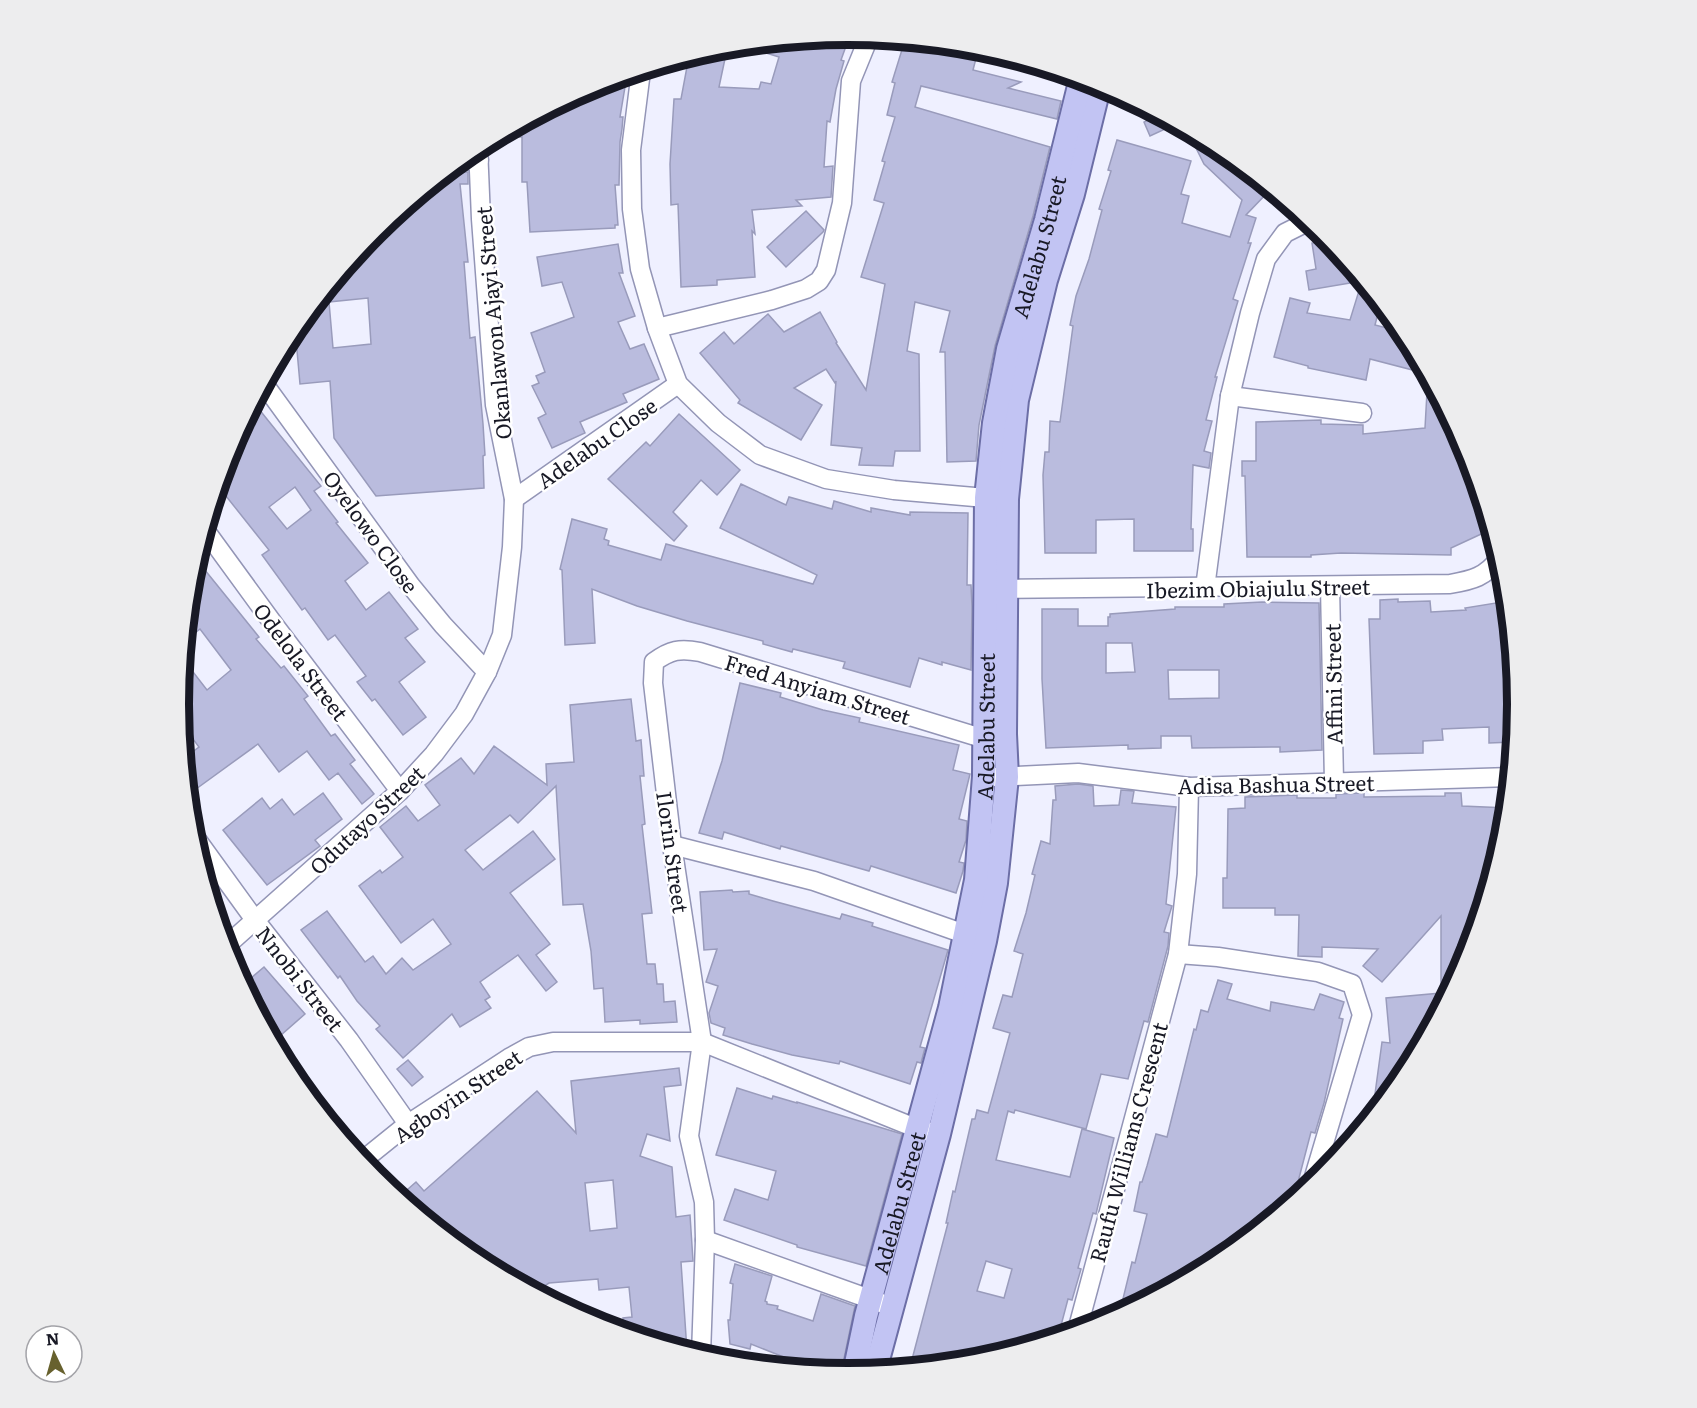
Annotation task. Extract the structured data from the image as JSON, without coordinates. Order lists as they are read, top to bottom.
{
  "streets": {
    "main road": ["Adelabu Street"],
    "street": [
      "Okanlawon Ajayi Street",
      "Adelabu Close",
      "Oyelowo Close",
      "Ibezim Obiajulu Street",
      "Odelola Street",
      "Affini Street",
      "Fred Anyiam Street",
      "Adisa Bashua Street",
      "Odutayo Street",
      "Ilorin Street",
      "Nnobi Street",
      "Agboyin Street",
      "Raufu Williams Crescent"
    ]
  },
  "crossings": [
    ["Adelabu Street", "Ibezim Obiajulu Street"],
    ["Adelabu Street", "Fred Anyiam Street"],
    ["Adelabu Street", "Adisa Bashua Street"],
    ["Okanlawon Ajayi Street", "Adelabu Close"],
    ["Okanlawon Ajayi Street", "Odutayo Street"],
    ["Adelabu Close", "Odutayo Street"],
    ["Oyelowo Close", "Odutayo Street"],
    ["Ibezim Obiajulu Street", "Affini Street"],
    ["Odelola Street", "Odutayo Street"],
    ["Affini Street", "Adisa Bashua Street"],
    ["Fred Anyiam Street", "Ilorin Street"],
    ["Adisa Bashua Street", "Raufu Williams Crescent"],
    ["Odutayo Street", "Nnobi Street"],
    ["Ilorin Street", "Agboyin Street"],
    ["Nnobi Street", "Agboyin Street"]
  ],
  "north": "top"
}
